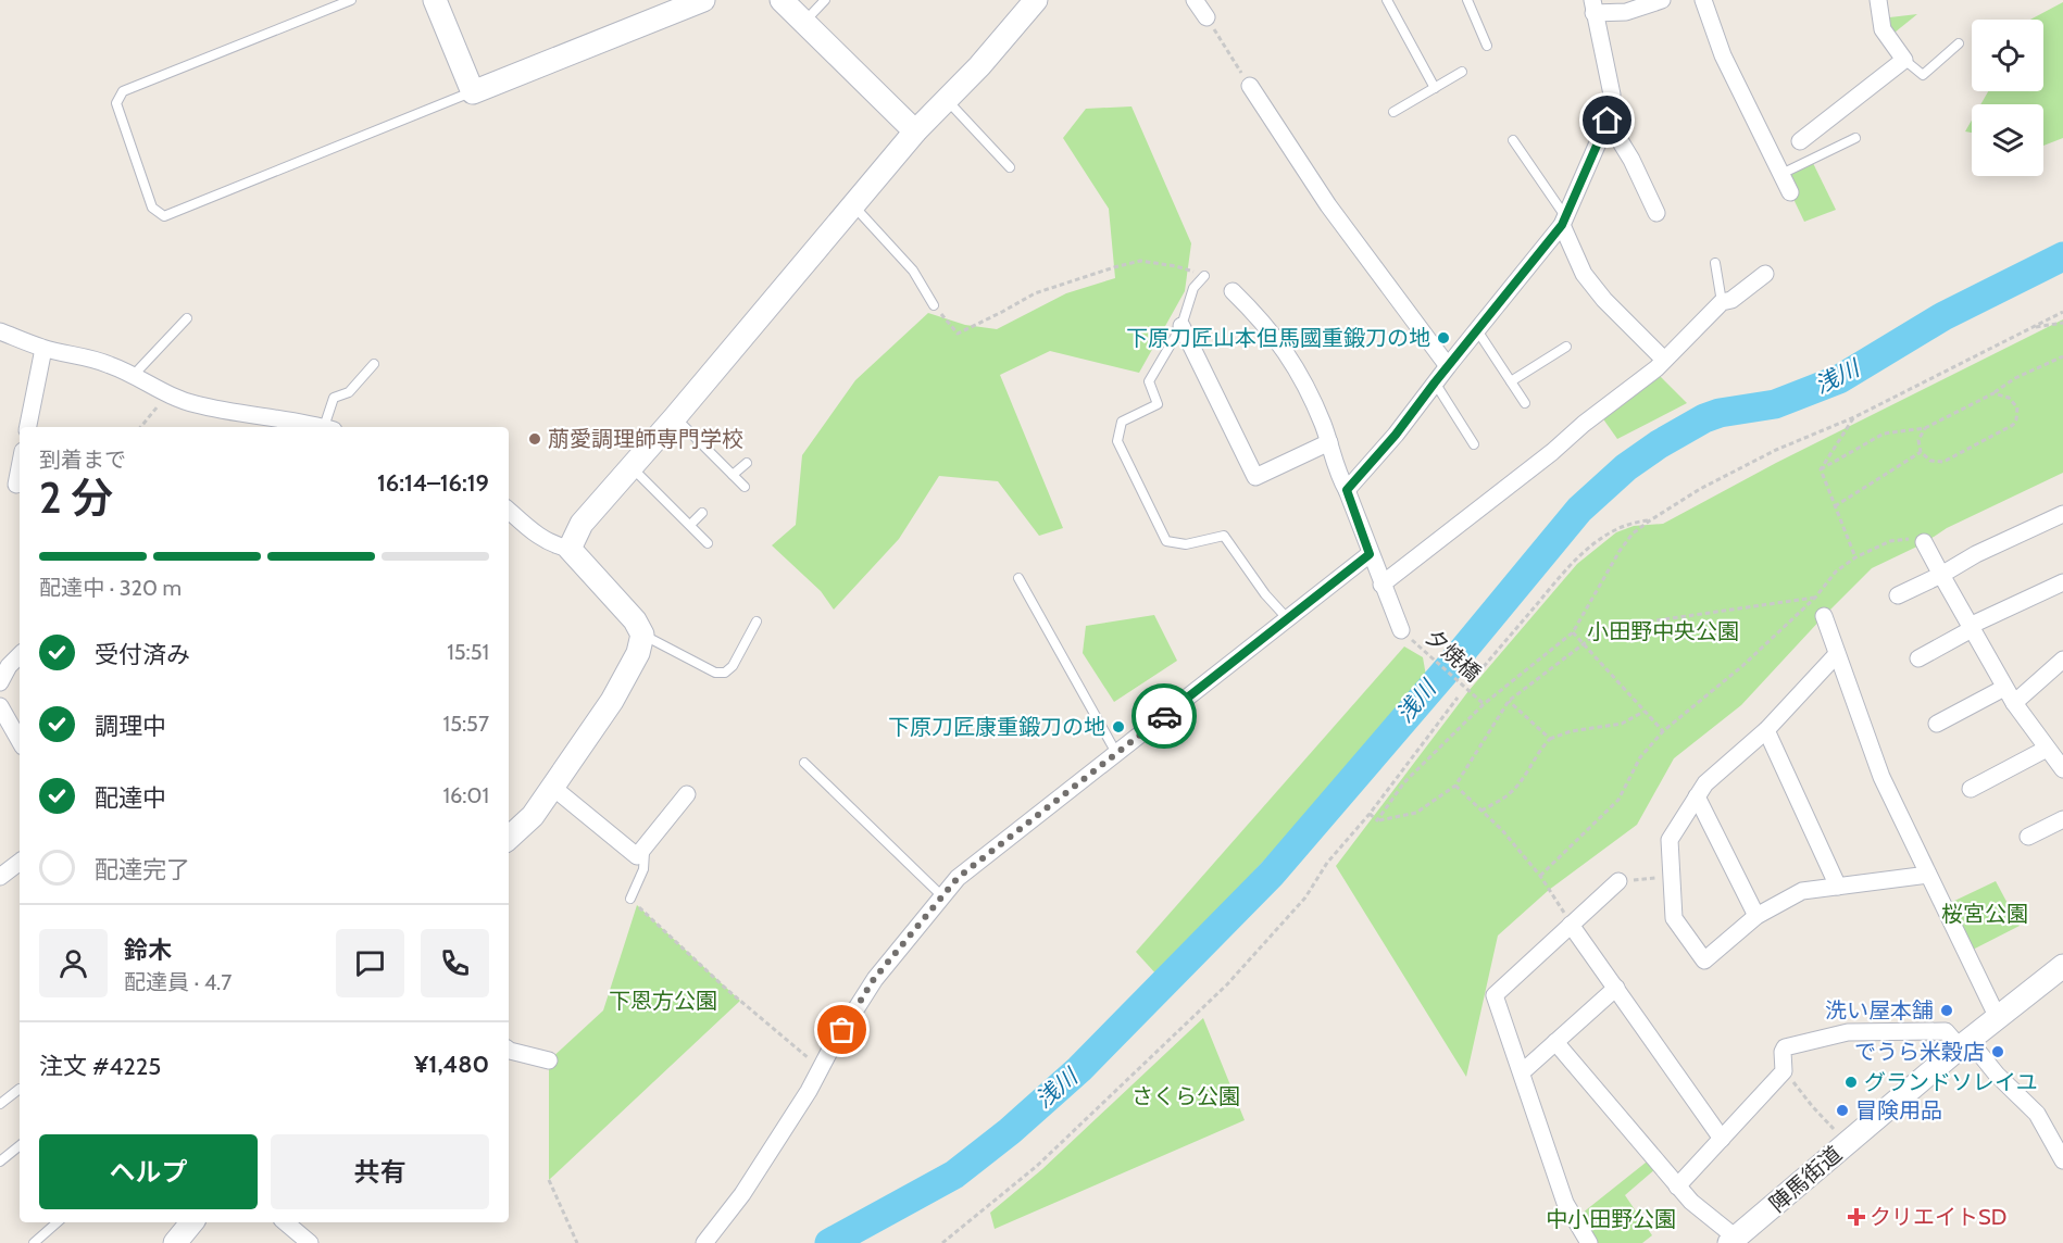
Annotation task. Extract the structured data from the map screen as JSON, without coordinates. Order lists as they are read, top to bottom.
{
  "streets": {
    "street": ["陣馬街道"],
    "path": ["夕焼橋"]
  },
  "water": ["浅川"],
  "parks": [
    "小田野中央公園",
    "桜宮公園",
    "下恩方公園",
    "さくら公園",
    "中小田野公園"
  ],
  "places": {
    "other": [
      "下原刀匠山本但馬國重鍛刀の地",
      "萠愛調理師専門学校",
      "下原刀匠康重鍛刀の地",
      "洗い屋本舗",
      "でうら米穀店",
      "グランドソレイユ",
      "冒険用品"
    ],
    "health": ["クリエイトSD"]
  },
  "page": {
    "heading": ["2 分", "到着まで", "16:14–16:19"],
    "panel": [
      "鈴木",
      "配達員 · 4.7",
      "注文 #4225",
      "¥1,480"
    ],
    "bar": "配達中 · 320 m",
    "list": [
      ["受付済み", "15:51"],
      ["調理中", "15:57"],
      ["配達中", "16:01"],
      "配達完了"
    ],
    "buttons": ["ヘルプ", "共有"]
  }
}
